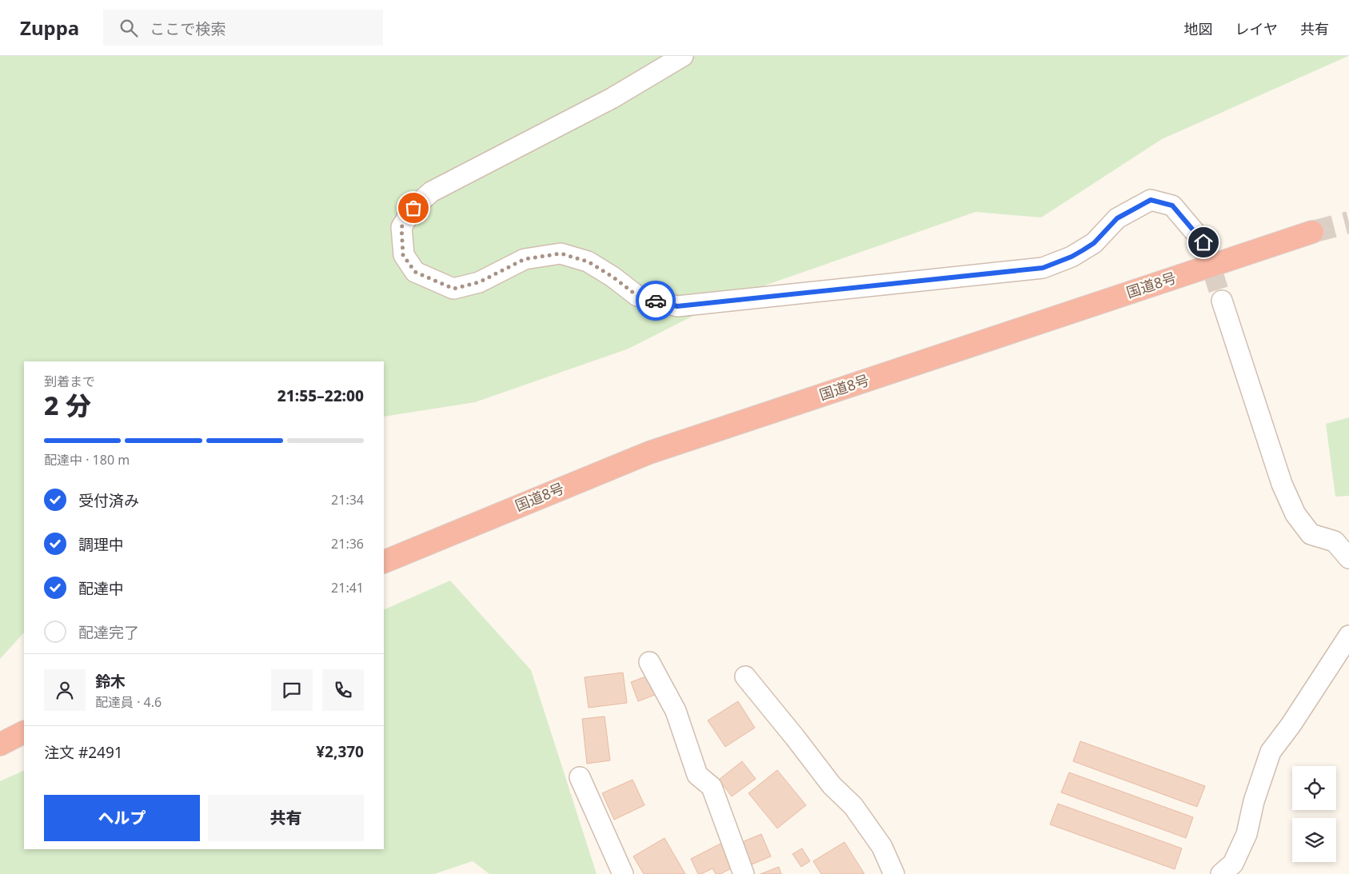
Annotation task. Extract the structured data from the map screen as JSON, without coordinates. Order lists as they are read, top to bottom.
{
  "streets": {
    "highway": ["国道8号"]
  },
  "page": {
    "header": "Zuppa",
    "search": "ここで検索",
    "nav": ["地図", "レイヤ", "共有"],
    "heading": ["2 分", "到着まで", "21:55–22:00"],
    "panel": [
      "鈴木",
      "配達員 · 4.6",
      "注文 #2491",
      "¥2,370"
    ],
    "bar": "配達中 · 180 m",
    "list": [
      ["受付済み", "21:34"],
      ["調理中", "21:36"],
      ["配達中", "21:41"],
      "配達完了"
    ],
    "buttons": ["ヘルプ", "共有"]
  }
}
